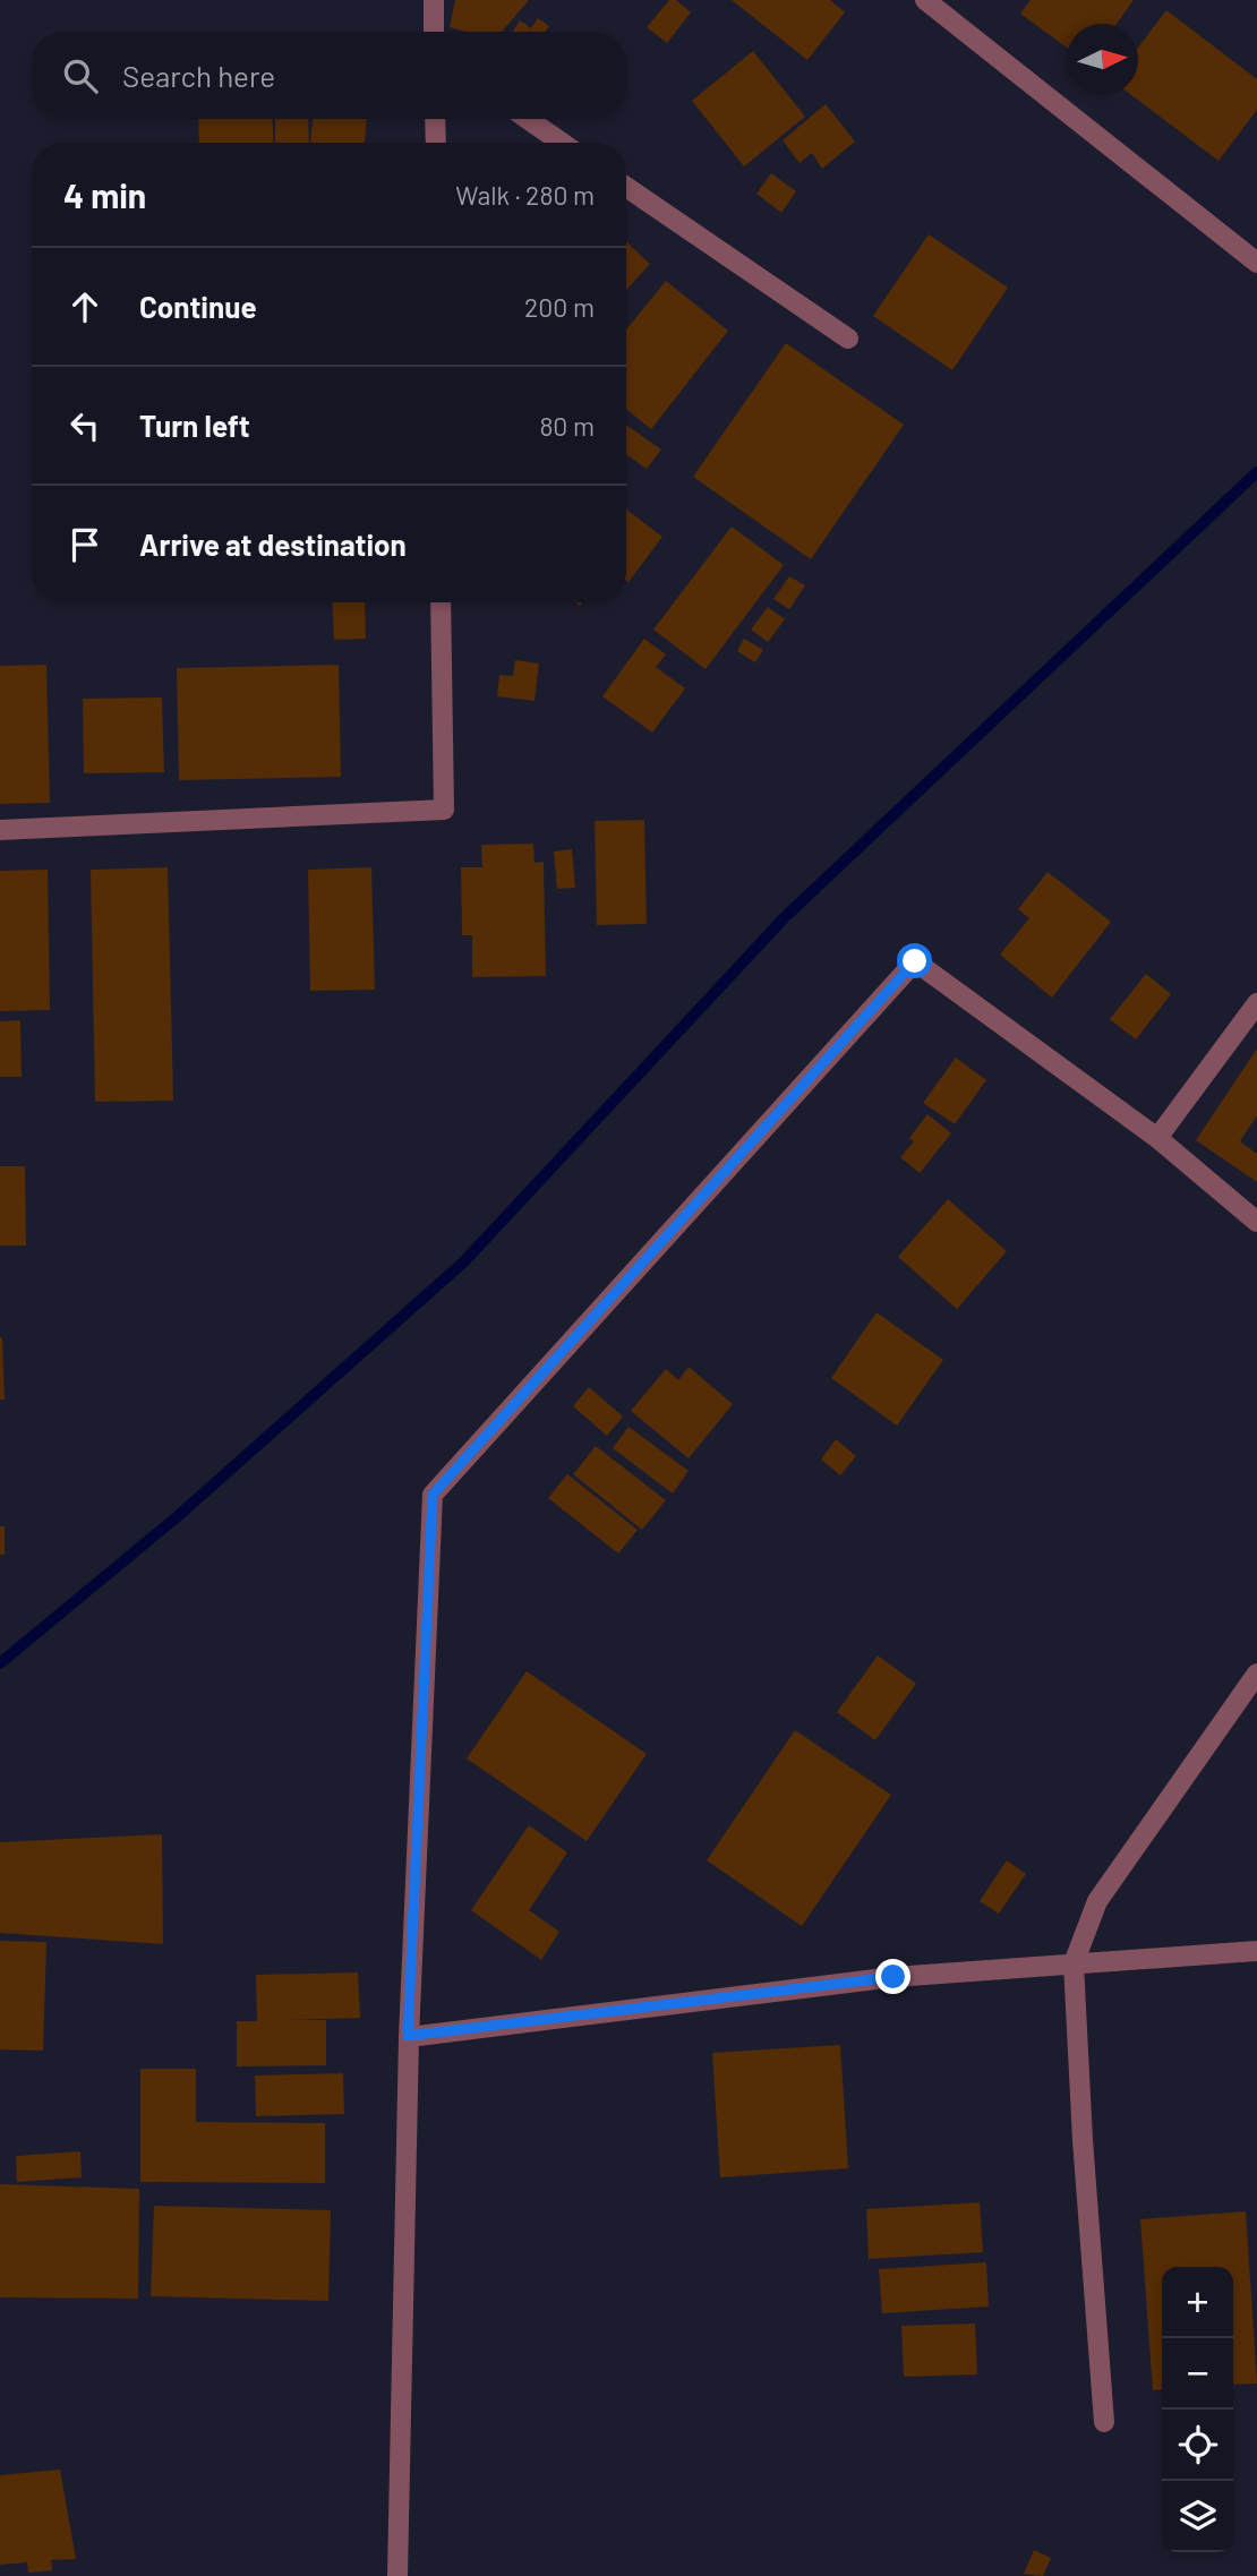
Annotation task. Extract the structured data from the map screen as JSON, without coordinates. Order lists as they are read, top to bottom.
{
  "north": "right",
  "page": {
    "search": "Search here",
    "heading": ["4 min", "Walk · 280 m"],
    "list": [
      ["Continue", "200 m"],
      ["Turn left", "80 m"],
      "Arrive at destination"
    ],
    "map_buttons": ["+", "−"]
  }
}
